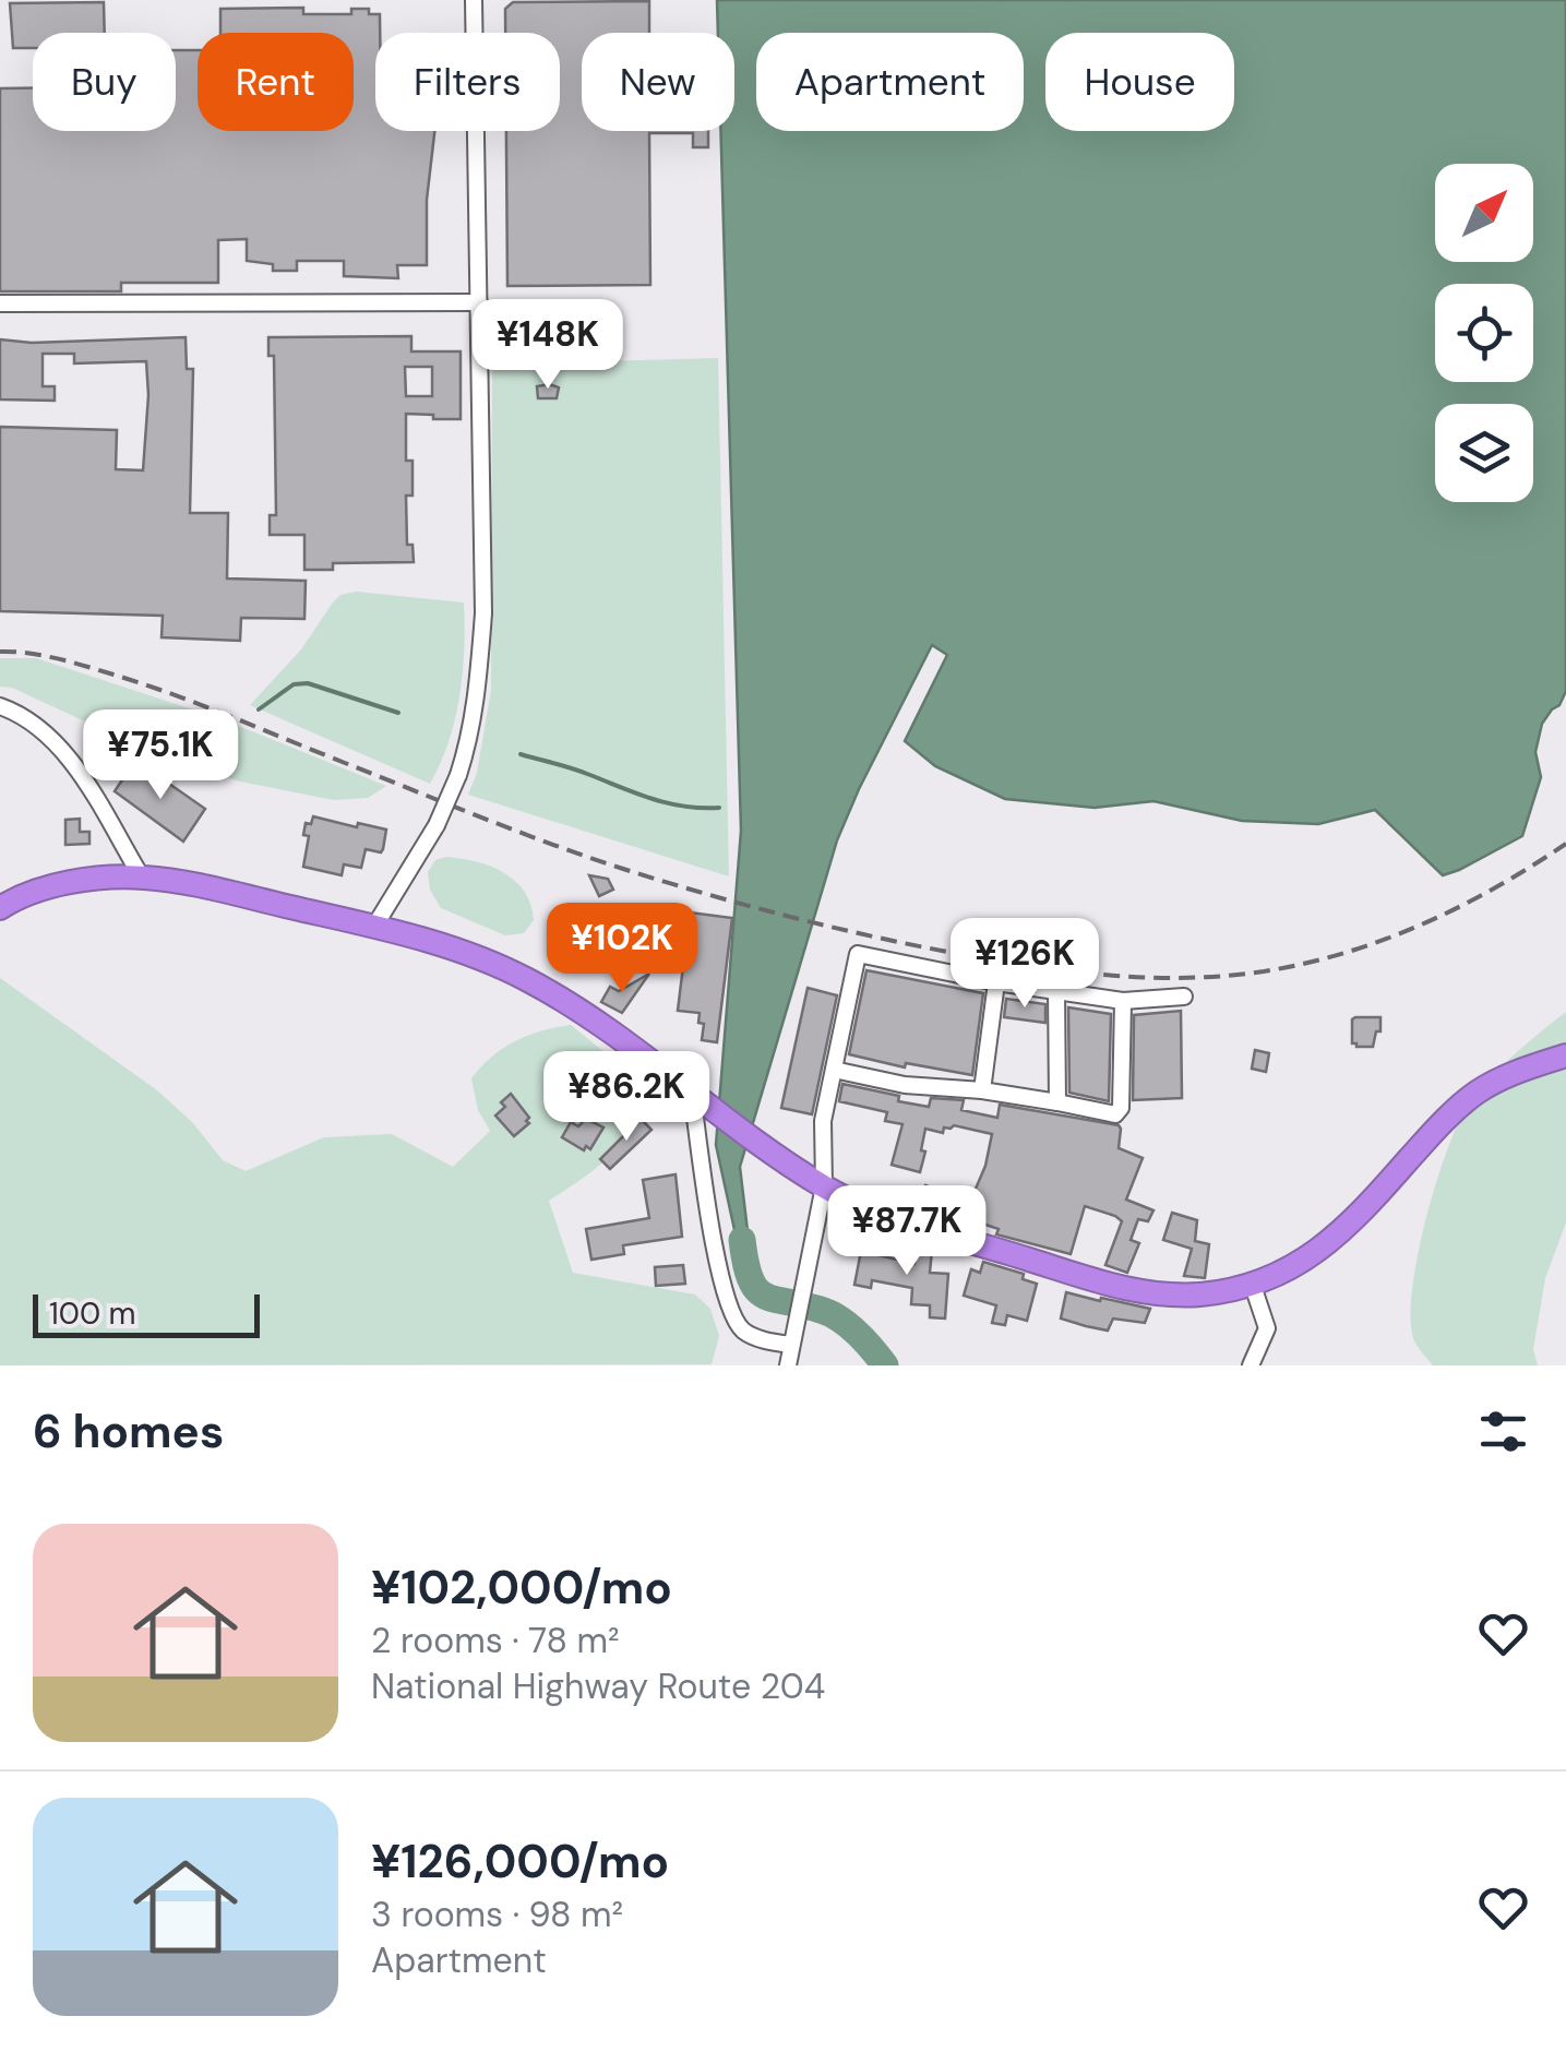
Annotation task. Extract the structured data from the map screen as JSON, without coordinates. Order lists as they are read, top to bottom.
{
  "scale_bar": "100 m",
  "north": "top right",
  "page": {
    "chip": [
      "Buy",
      "Rent",
      "Filters",
      "New",
      "Apartment",
      "House"
    ],
    "price": [
      "¥148K",
      "¥75.1K",
      "¥102K",
      "¥126K",
      "¥86.2K",
      "¥87.7K"
    ],
    "scale": "100 m",
    "heading": "6 homes",
    "list": [
      {
        "name": "¥102,000/mo",
        "note": "2 rooms · 78 m² · National Highway Route 204"
      },
      {
        "name": "¥126,000/mo",
        "note": "3 rooms · 98 m² · Apartment"
      }
    ]
  }
}
